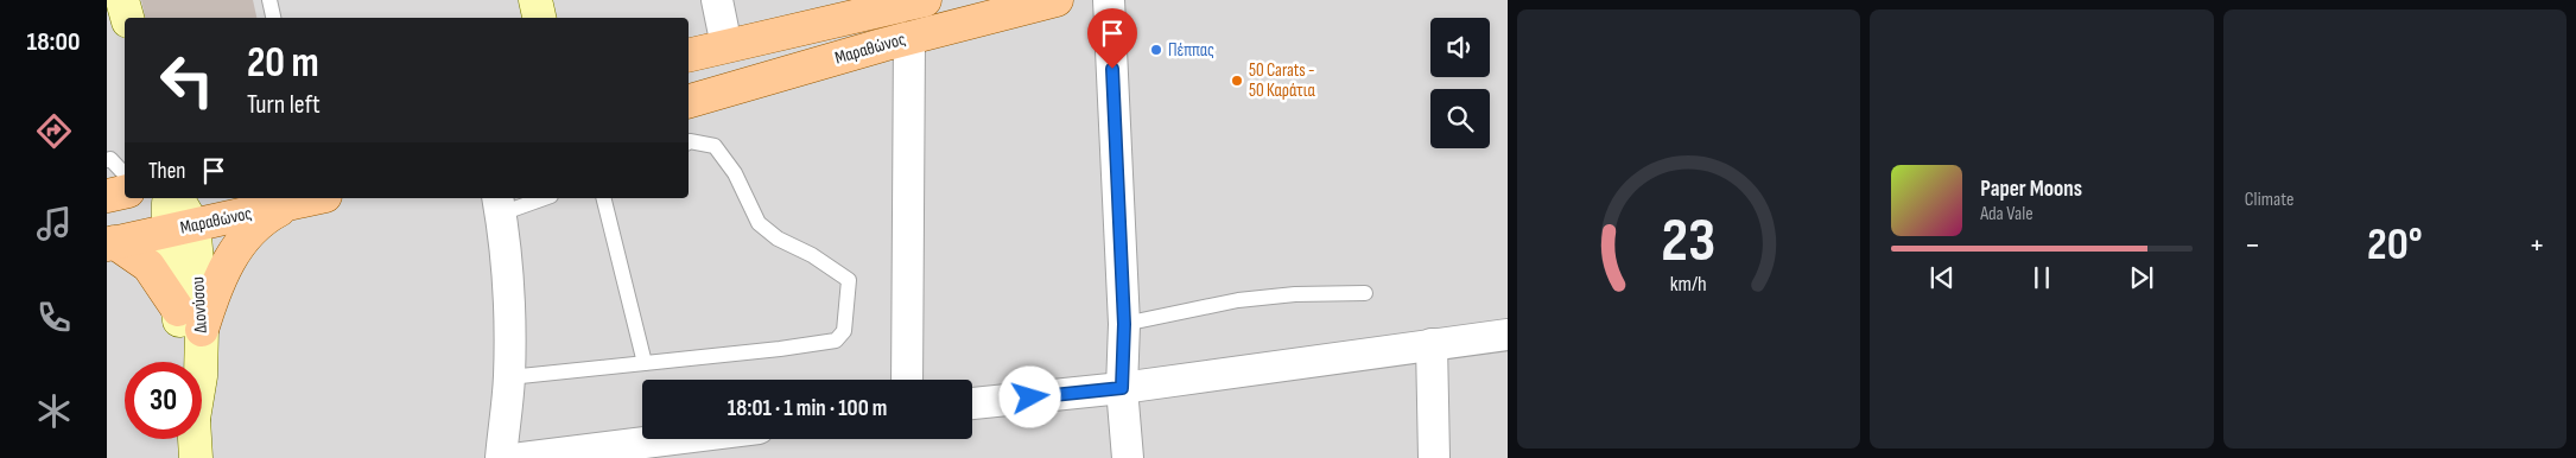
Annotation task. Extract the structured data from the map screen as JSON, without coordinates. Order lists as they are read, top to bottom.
{
  "streets": {
    "main road": ["Μαραθώνος", "Διονύσου"]
  },
  "crossings": [
    ["Μαραθώνος", "Διονύσου"]
  ],
  "places": ["Πέππας", "50 Carats - 50 Καράτια"],
  "page": {
    "tabs": "18:00",
    "tile": "Climate",
    "turn": ["20 m", "Turn left"],
    "then": "Then",
    "song": ["Paper Moons", "Ada Vale"],
    "heat": ["−", "20°", "+"],
    "limit": "30",
    "trip": "18:01 · 1 min · 100 m",
    "gauge": ["23", "km/h"]
  }
}
